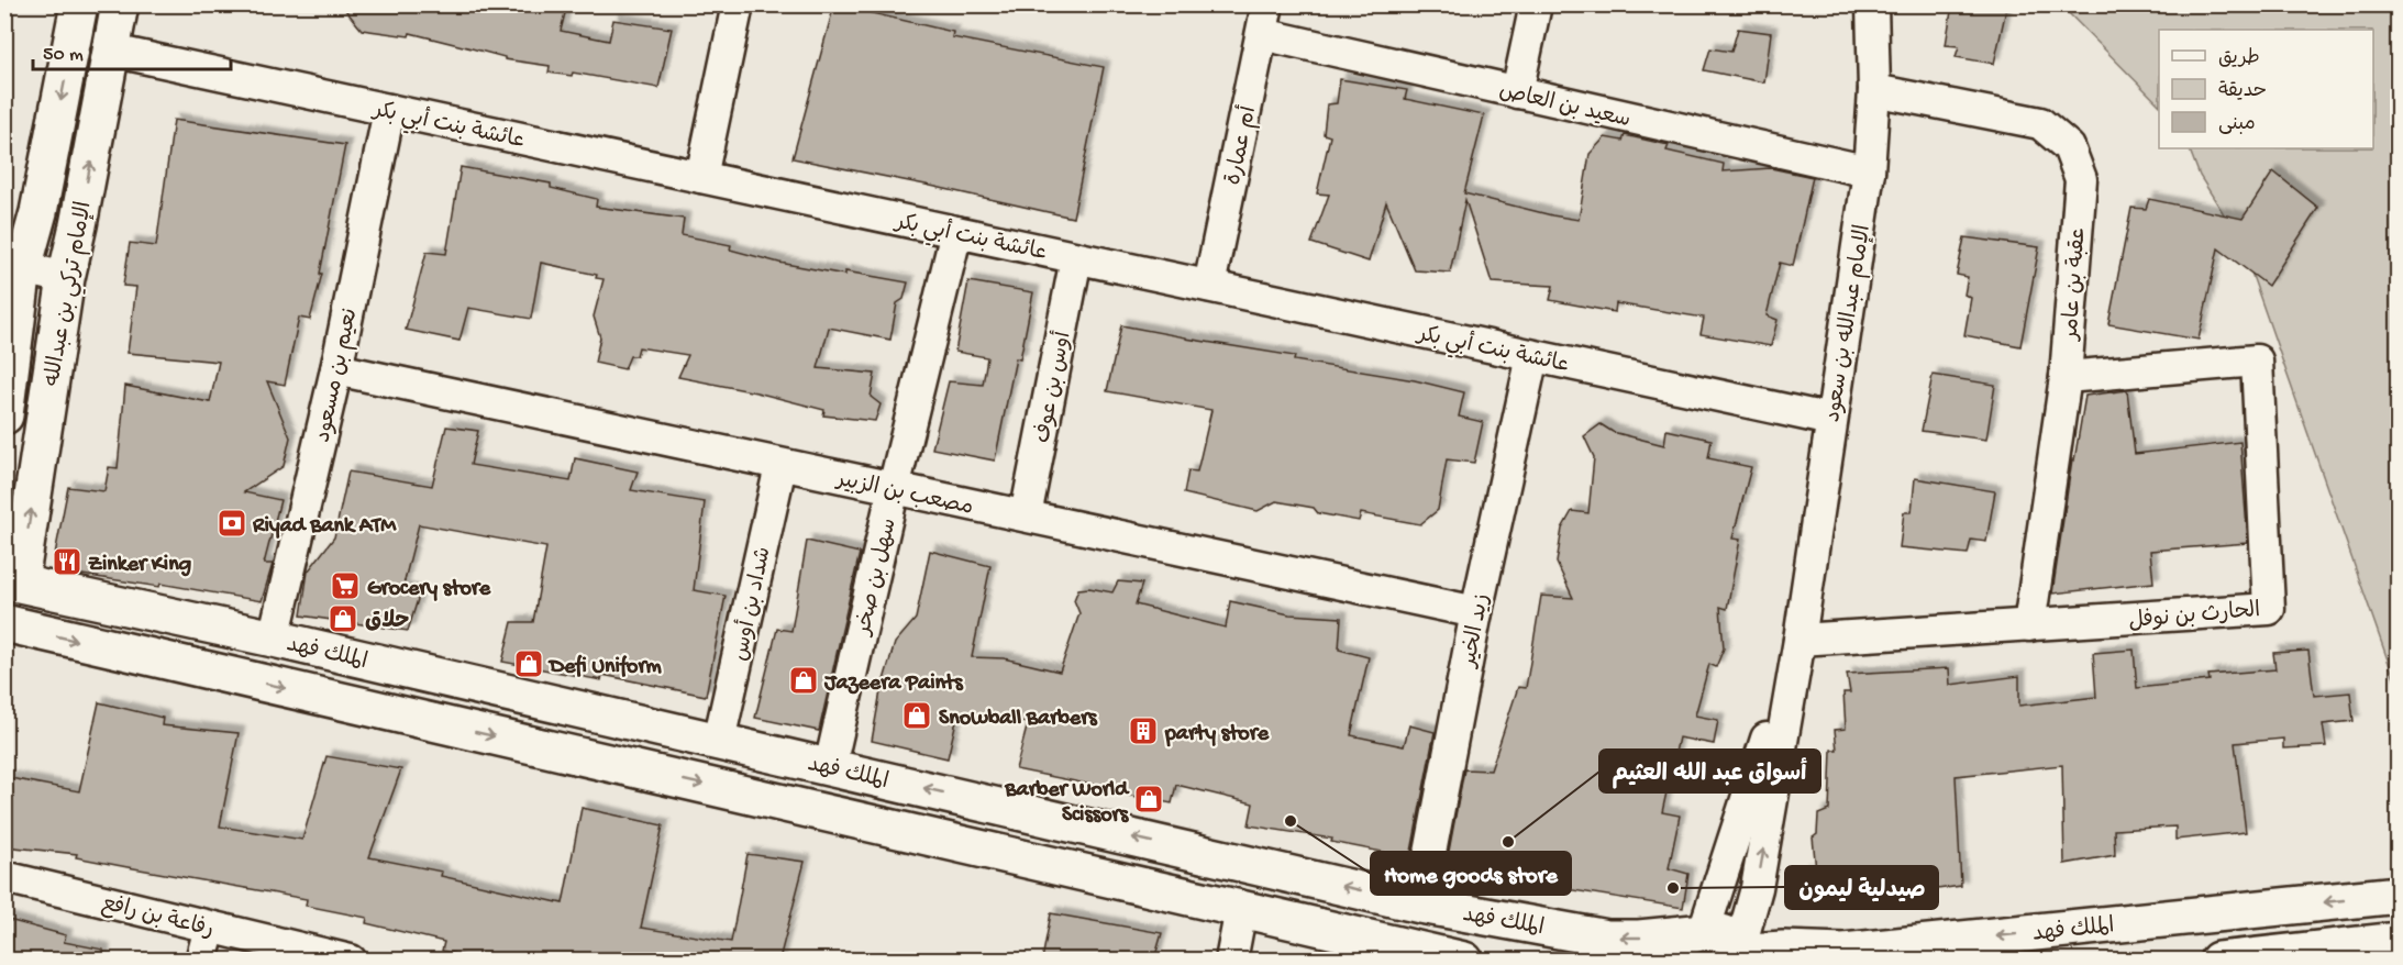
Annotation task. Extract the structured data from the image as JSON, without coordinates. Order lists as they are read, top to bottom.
{
  "streets": {
    "street": [
      "سعيد بن العاص",
      "عائشة بنت أبي بكر",
      "أم عمارة",
      "عقبة بن عامر",
      "الإمام تركي بن عبدالله",
      "الإمام عبدالله بن سعود",
      "نعيم بن مسعود",
      "أوس بن عوف",
      "مصعب بن الزبير",
      "سهل بن صخر",
      "شداد بن أوس",
      "الحارث بن نوفل",
      "زيد الخير",
      "الملك فهد",
      "رفاعة بن رافع"
    ]
  },
  "crossings": [
    ["سعيد بن العاص", "أم عمارة"],
    ["سعيد بن العاص", "الإمام عبدالله بن سعود"],
    ["عائشة بنت أبي بكر", "أم عمارة"],
    ["عائشة بنت أبي بكر", "الإمام تركي بن عبدالله"],
    ["عائشة بنت أبي بكر", "الإمام عبدالله بن سعود"],
    ["عائشة بنت أبي بكر", "نعيم بن مسعود"],
    ["عائشة بنت أبي بكر", "أوس بن عوف"],
    ["عائشة بنت أبي بكر", "سهل بن صخر"],
    ["عائشة بنت أبي بكر", "زيد الخير"],
    ["عقبة بن عامر", "الإمام عبدالله بن سعود"],
    ["عقبة بن عامر", "الحارث بن نوفل"],
    ["الإمام تركي بن عبدالله", "الملك فهد"],
    ["الإمام عبدالله بن سعود", "الحارث بن نوفل"],
    ["الإمام عبدالله بن سعود", "الملك فهد"],
    ["نعيم بن مسعود", "مصعب بن الزبير"],
    ["نعيم بن مسعود", "الملك فهد"],
    ["أوس بن عوف", "مصعب بن الزبير"],
    ["مصعب بن الزبير", "سهل بن صخر"],
    ["مصعب بن الزبير", "شداد بن أوس"],
    ["مصعب بن الزبير", "زيد الخير"],
    ["سهل بن صخر", "الملك فهد"],
    ["شداد بن أوس", "الملك فهد"],
    ["زيد الخير", "الملك فهد"]
  ],
  "places": {
    "bank": ["Riyad Bank ATM"],
    "restaurant": ["Zinker King"],
    "supermarket": ["Grocery store"],
    "shop": [
      "حلاق",
      "Defi Uniform",
      "Jazeera Paints",
      "Snowball Barbers",
      "Barber World Scissors"
    ],
    "building": ["party store"],
    "other": ["Home goods store", "أسواق عبد الله العثيم", "صيدلية ليمون"]
  },
  "legend": ["طريق", "حديقة", "مبنى"],
  "scale_bar": "50 m"
}
